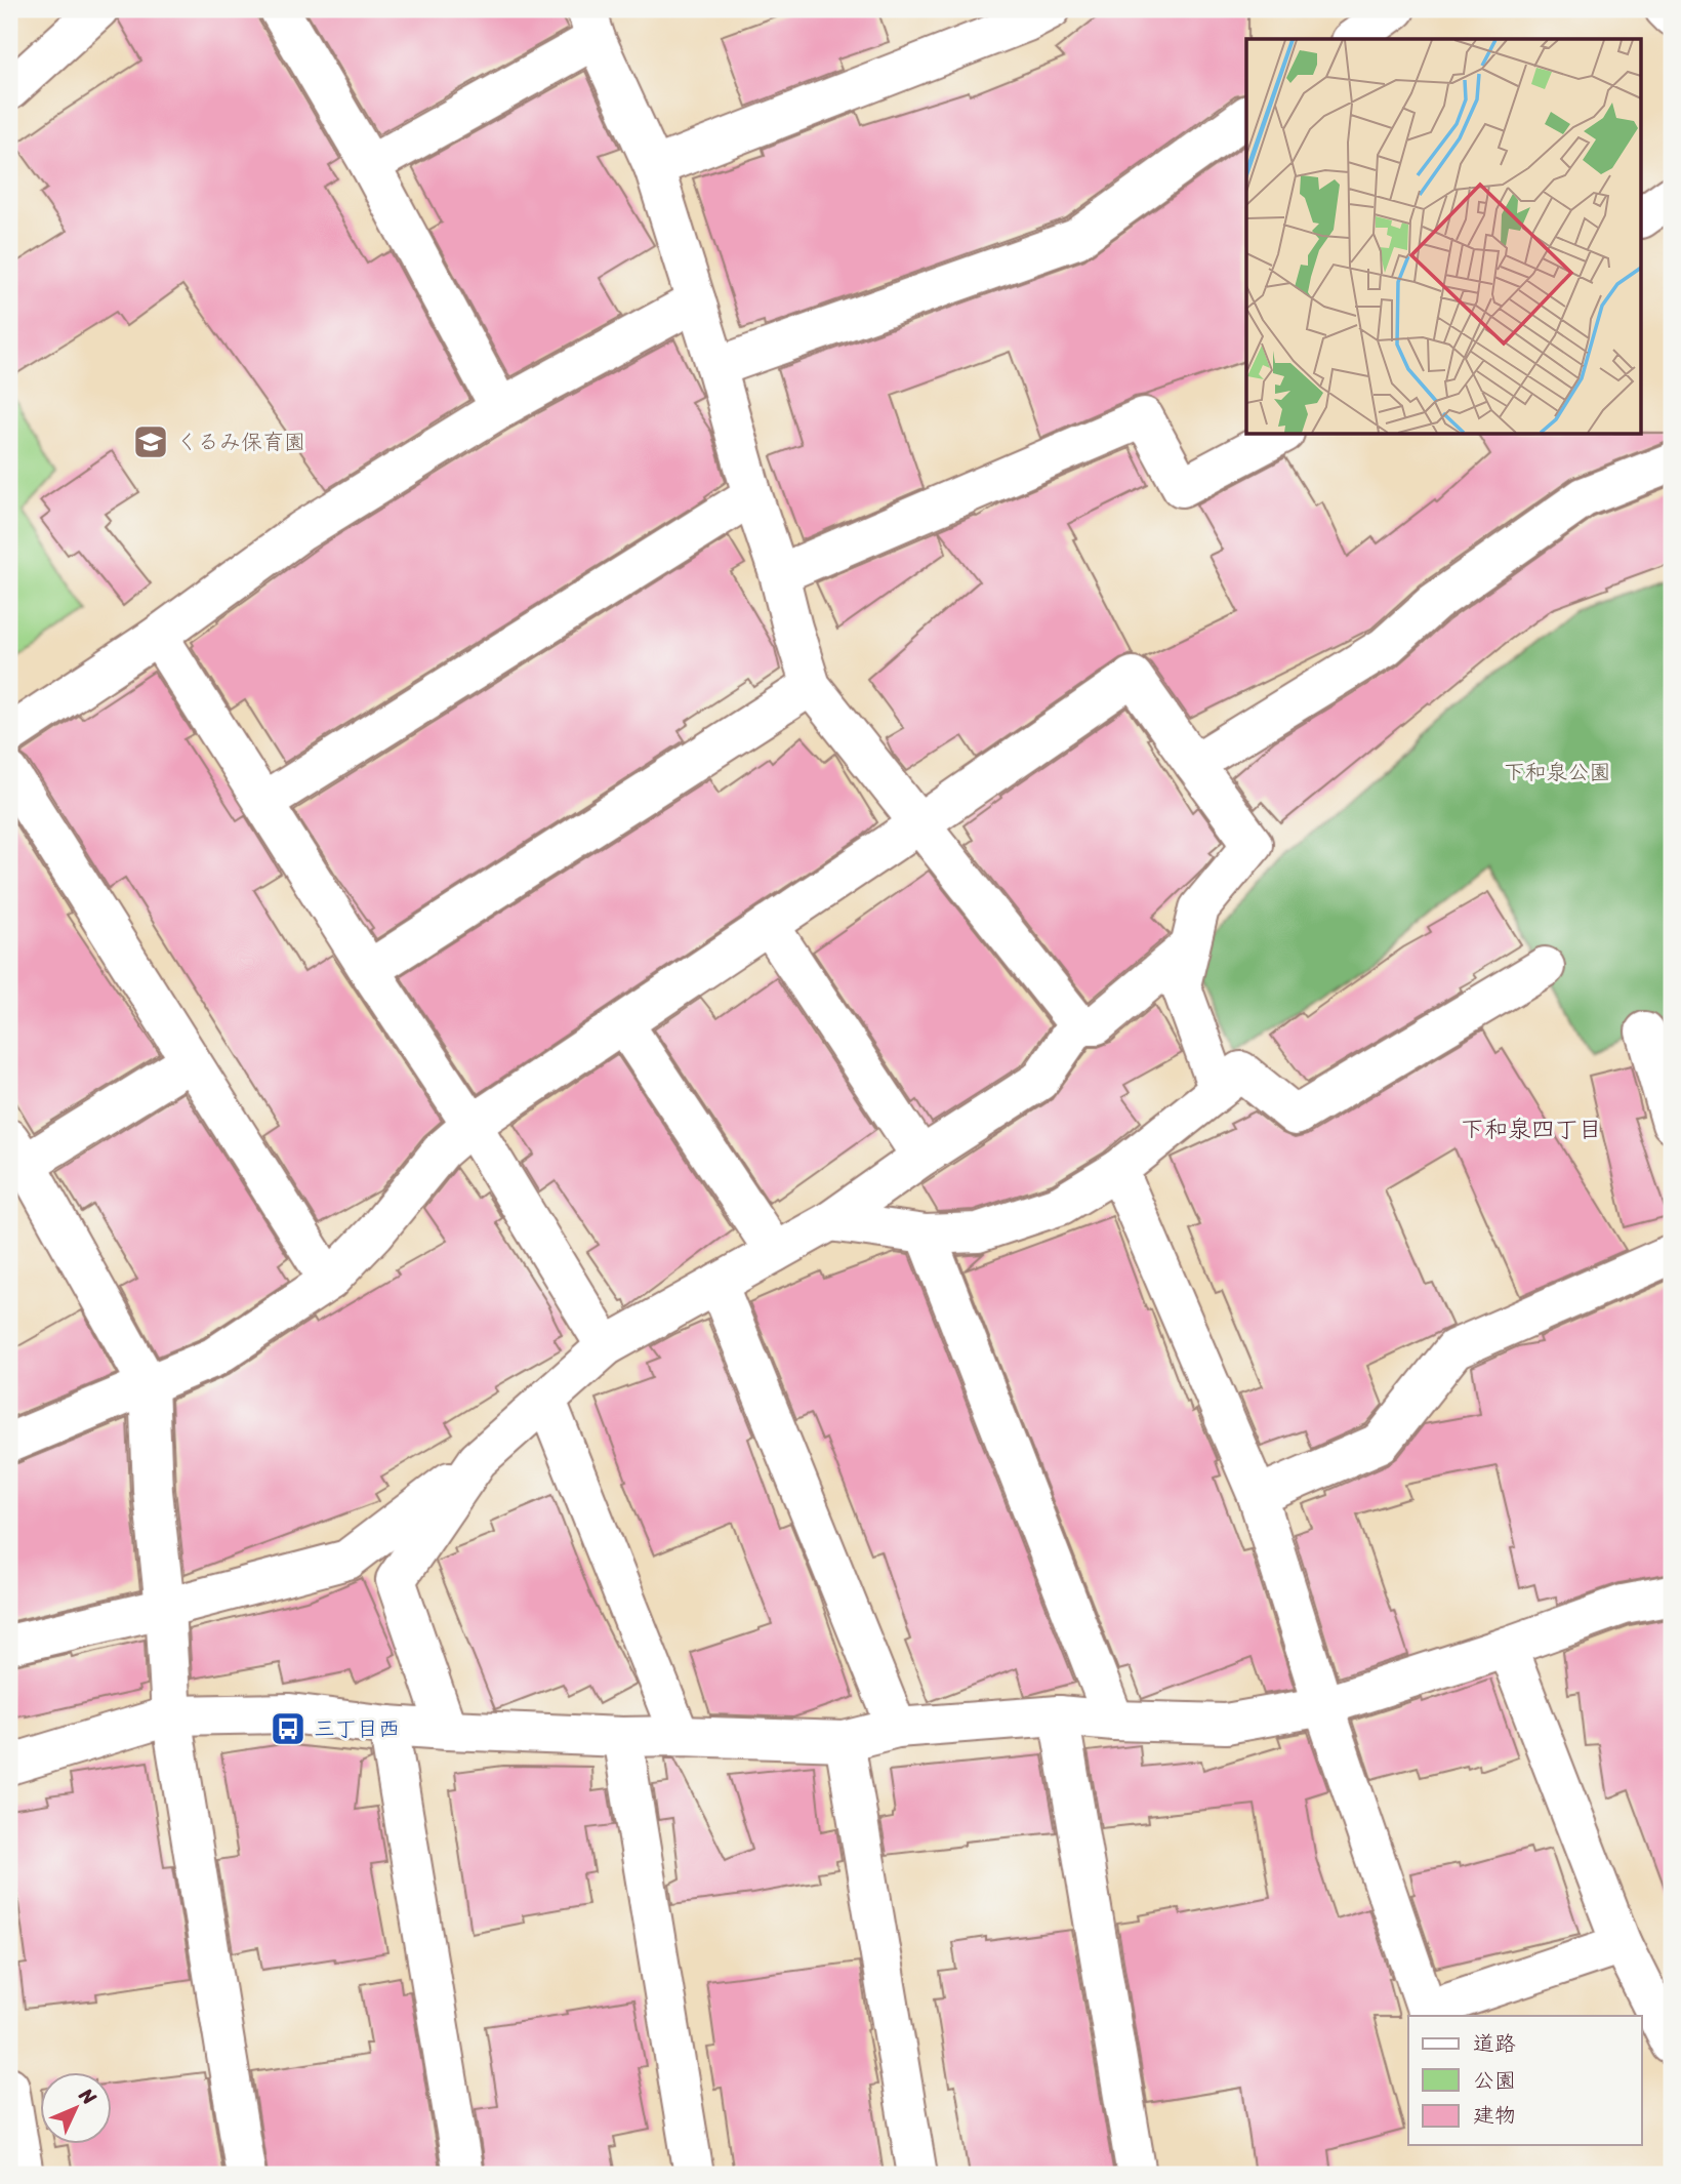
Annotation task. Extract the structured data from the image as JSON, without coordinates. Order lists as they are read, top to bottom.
{
  "districts": ["下和泉四丁目"],
  "parks": ["下和泉公園"],
  "places": {
    "school or university": ["くるみ保育園"],
    "bus stop": ["三丁目西"]
  },
  "legend": ["道路", "公園", "建物"],
  "north": "top right"
}
